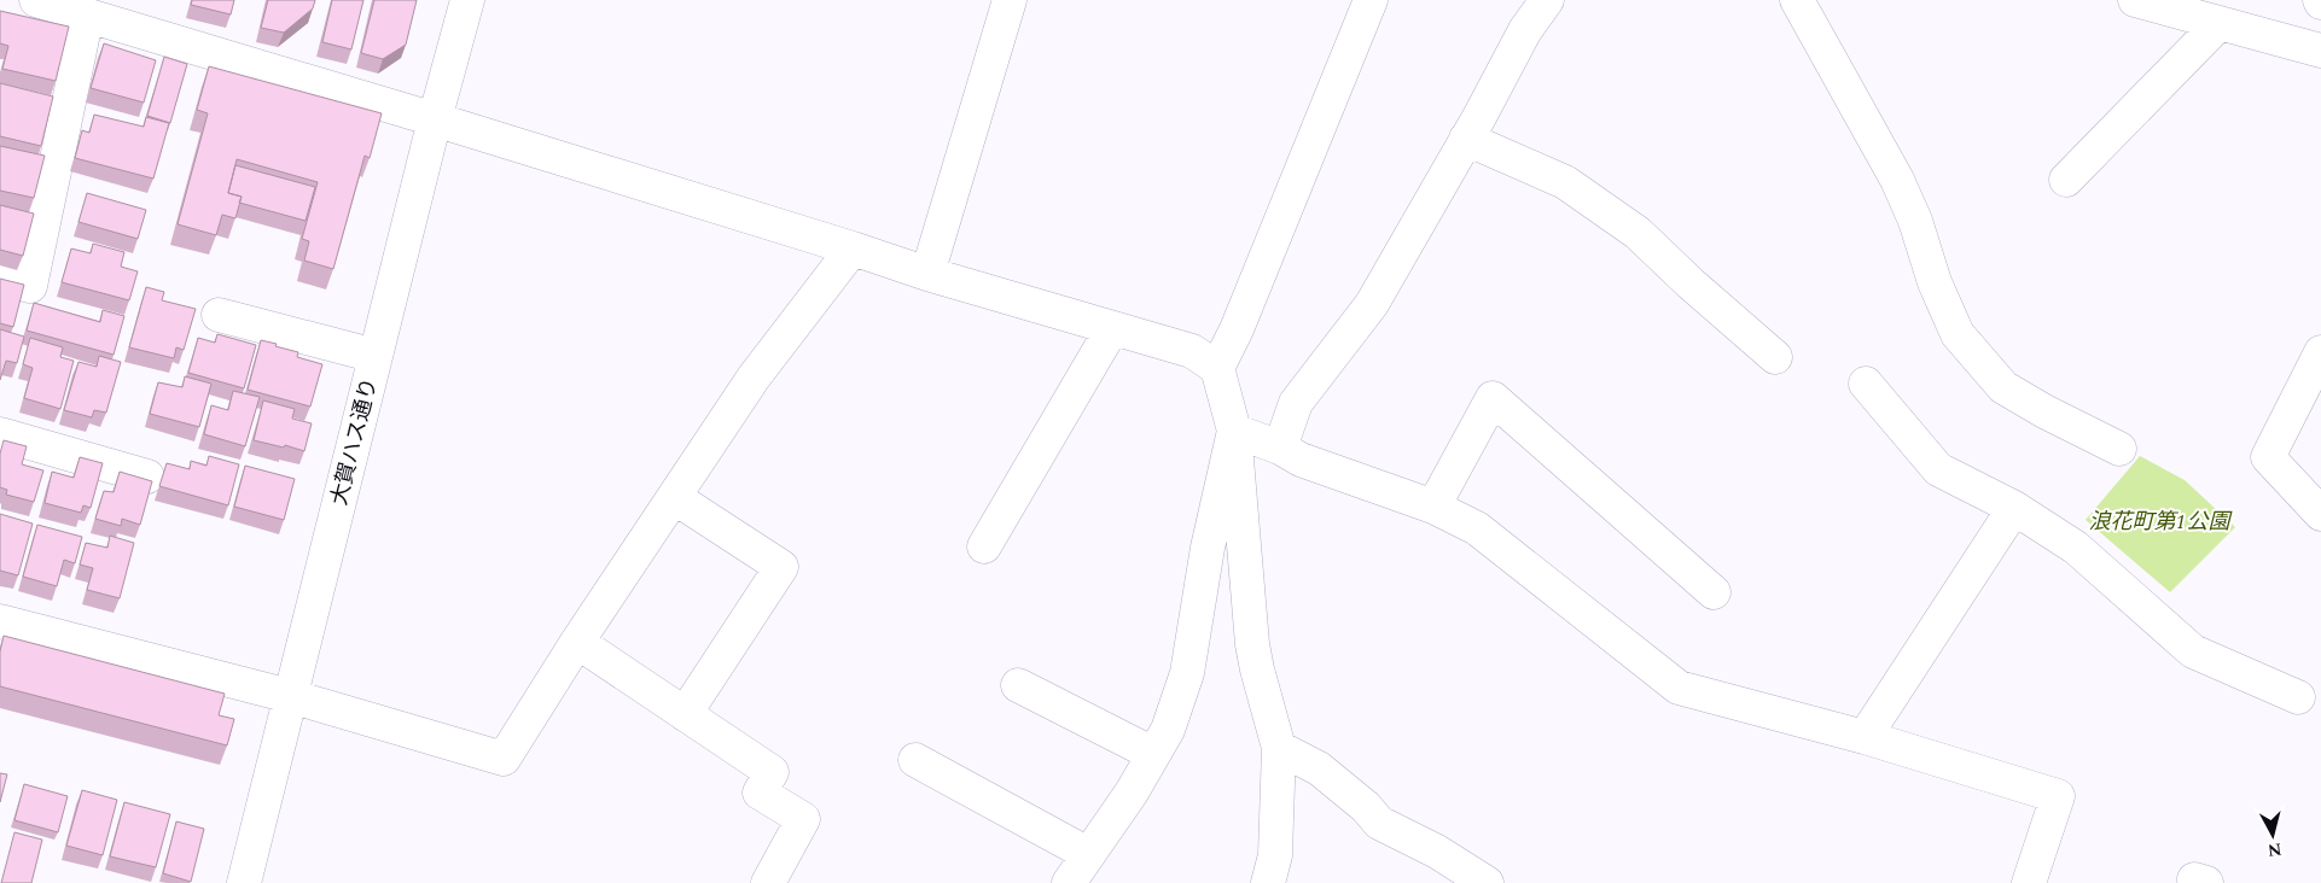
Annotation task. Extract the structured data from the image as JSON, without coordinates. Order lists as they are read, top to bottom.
{
  "streets": {
    "street": ["大賀ハス通り"]
  },
  "parks": ["浪花町第1公園"],
  "north": "bottom"
}
